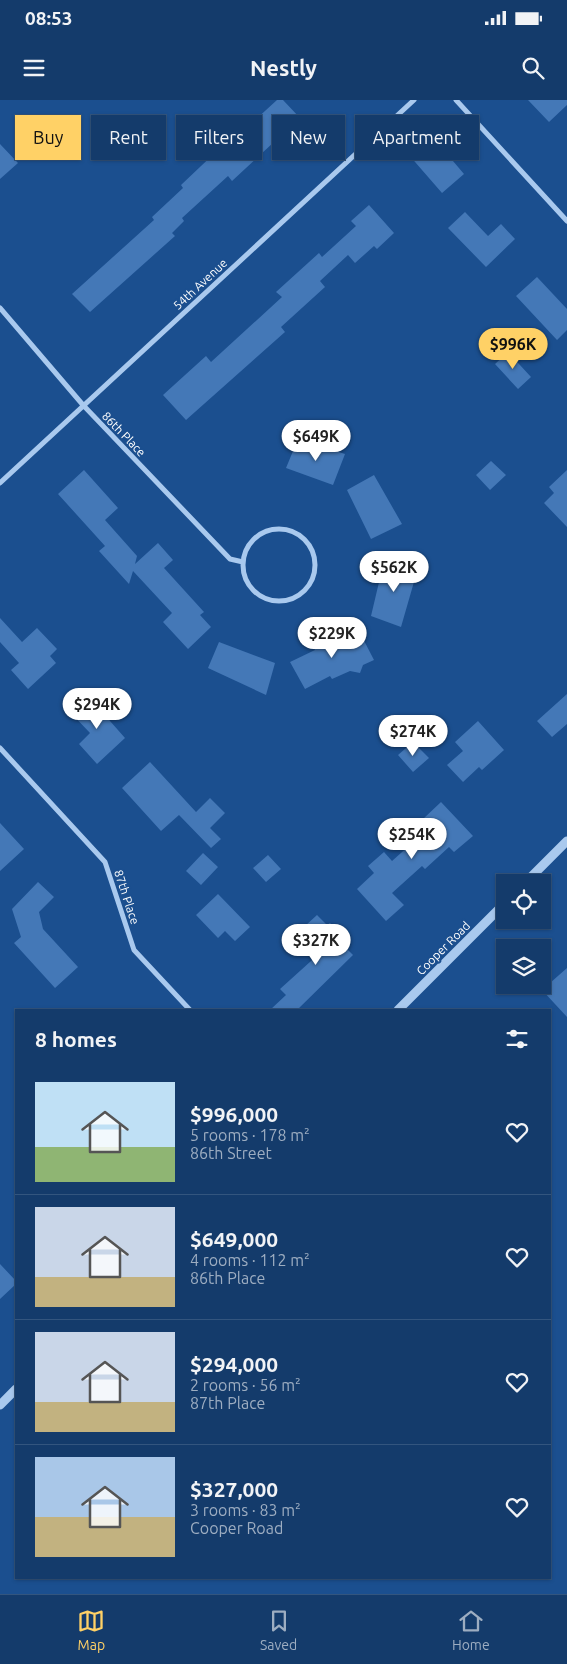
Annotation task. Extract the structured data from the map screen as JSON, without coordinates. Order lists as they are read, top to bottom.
{
  "streets": {
    "street": [
      "54th Avenue",
      "86th Place",
      "87th Place",
      "Cooper Road"
    ]
  },
  "crossings": [
    ["54th Avenue", "86th Place"]
  ],
  "page": {
    "status": "08:53",
    "header": "Nestly",
    "chip": [
      "Buy",
      "Rent",
      "Filters",
      "New",
      "Apartment"
    ],
    "price": [
      "$996K",
      "$649K",
      "$562K",
      "$229K",
      "$294K",
      "$274K",
      "$254K",
      "$327K"
    ],
    "heading": "8 homes",
    "list": [
      {
        "name": "$996,000",
        "note": "5 rooms · 178 m² · 86th Street"
      },
      {
        "name": "$649,000",
        "note": "4 rooms · 112 m² · 86th Place"
      },
      {
        "name": "$294,000",
        "note": "2 rooms · 56 m² · 87th Place"
      },
      {
        "name": "$327,000",
        "note": "3 rooms · 83 m² · Cooper Road"
      }
    ],
    "tabs": ["Map", "Saved", "Home"]
  }
}
